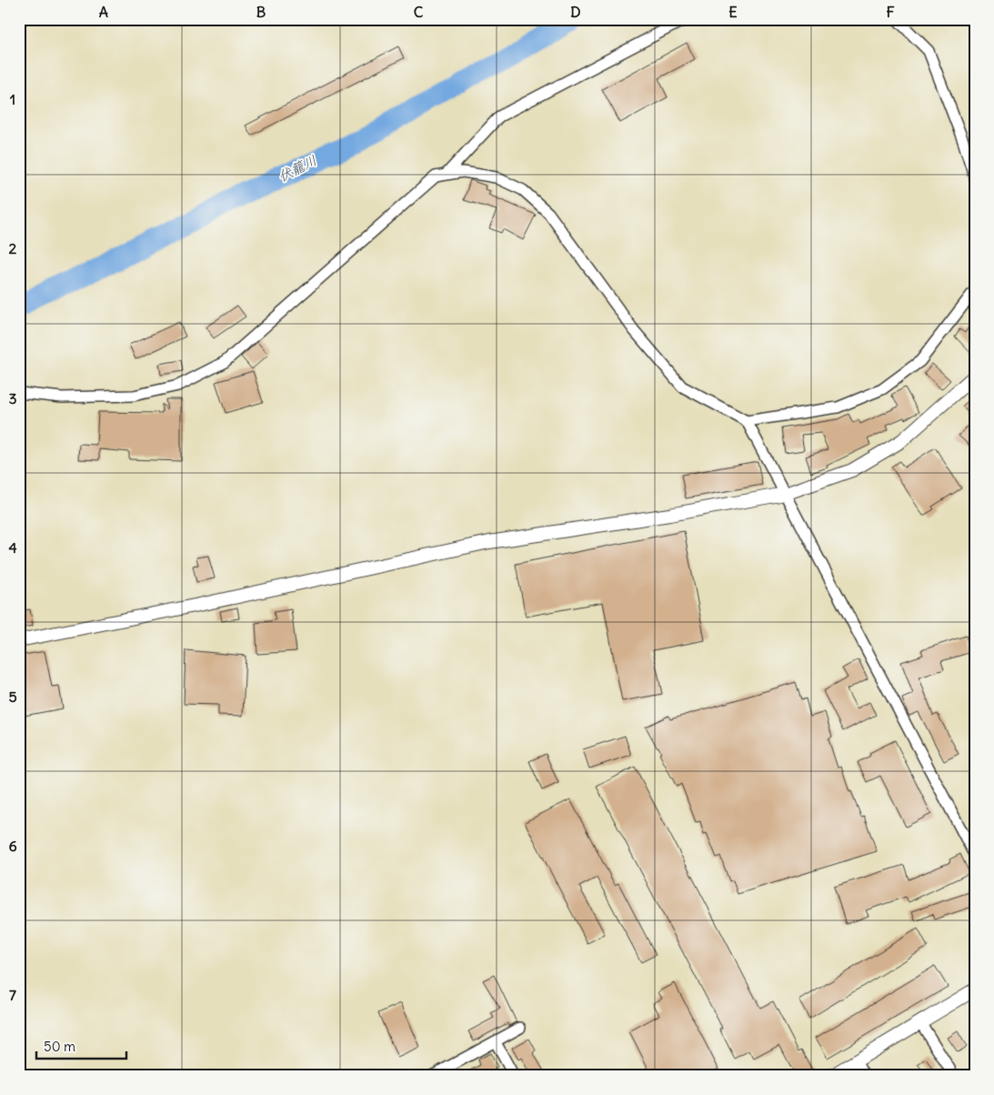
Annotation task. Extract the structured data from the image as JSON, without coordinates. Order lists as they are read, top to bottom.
{
  "water": ["伏籠川"],
  "scale_bar": "50 m",
  "grid": {
    "columns": [
      "A",
      "B",
      "C",
      "D",
      "E",
      "F"
    ],
    "rows": [
      "1",
      "2",
      "3",
      "4",
      "5",
      "6",
      "7"
    ]
  }
}
